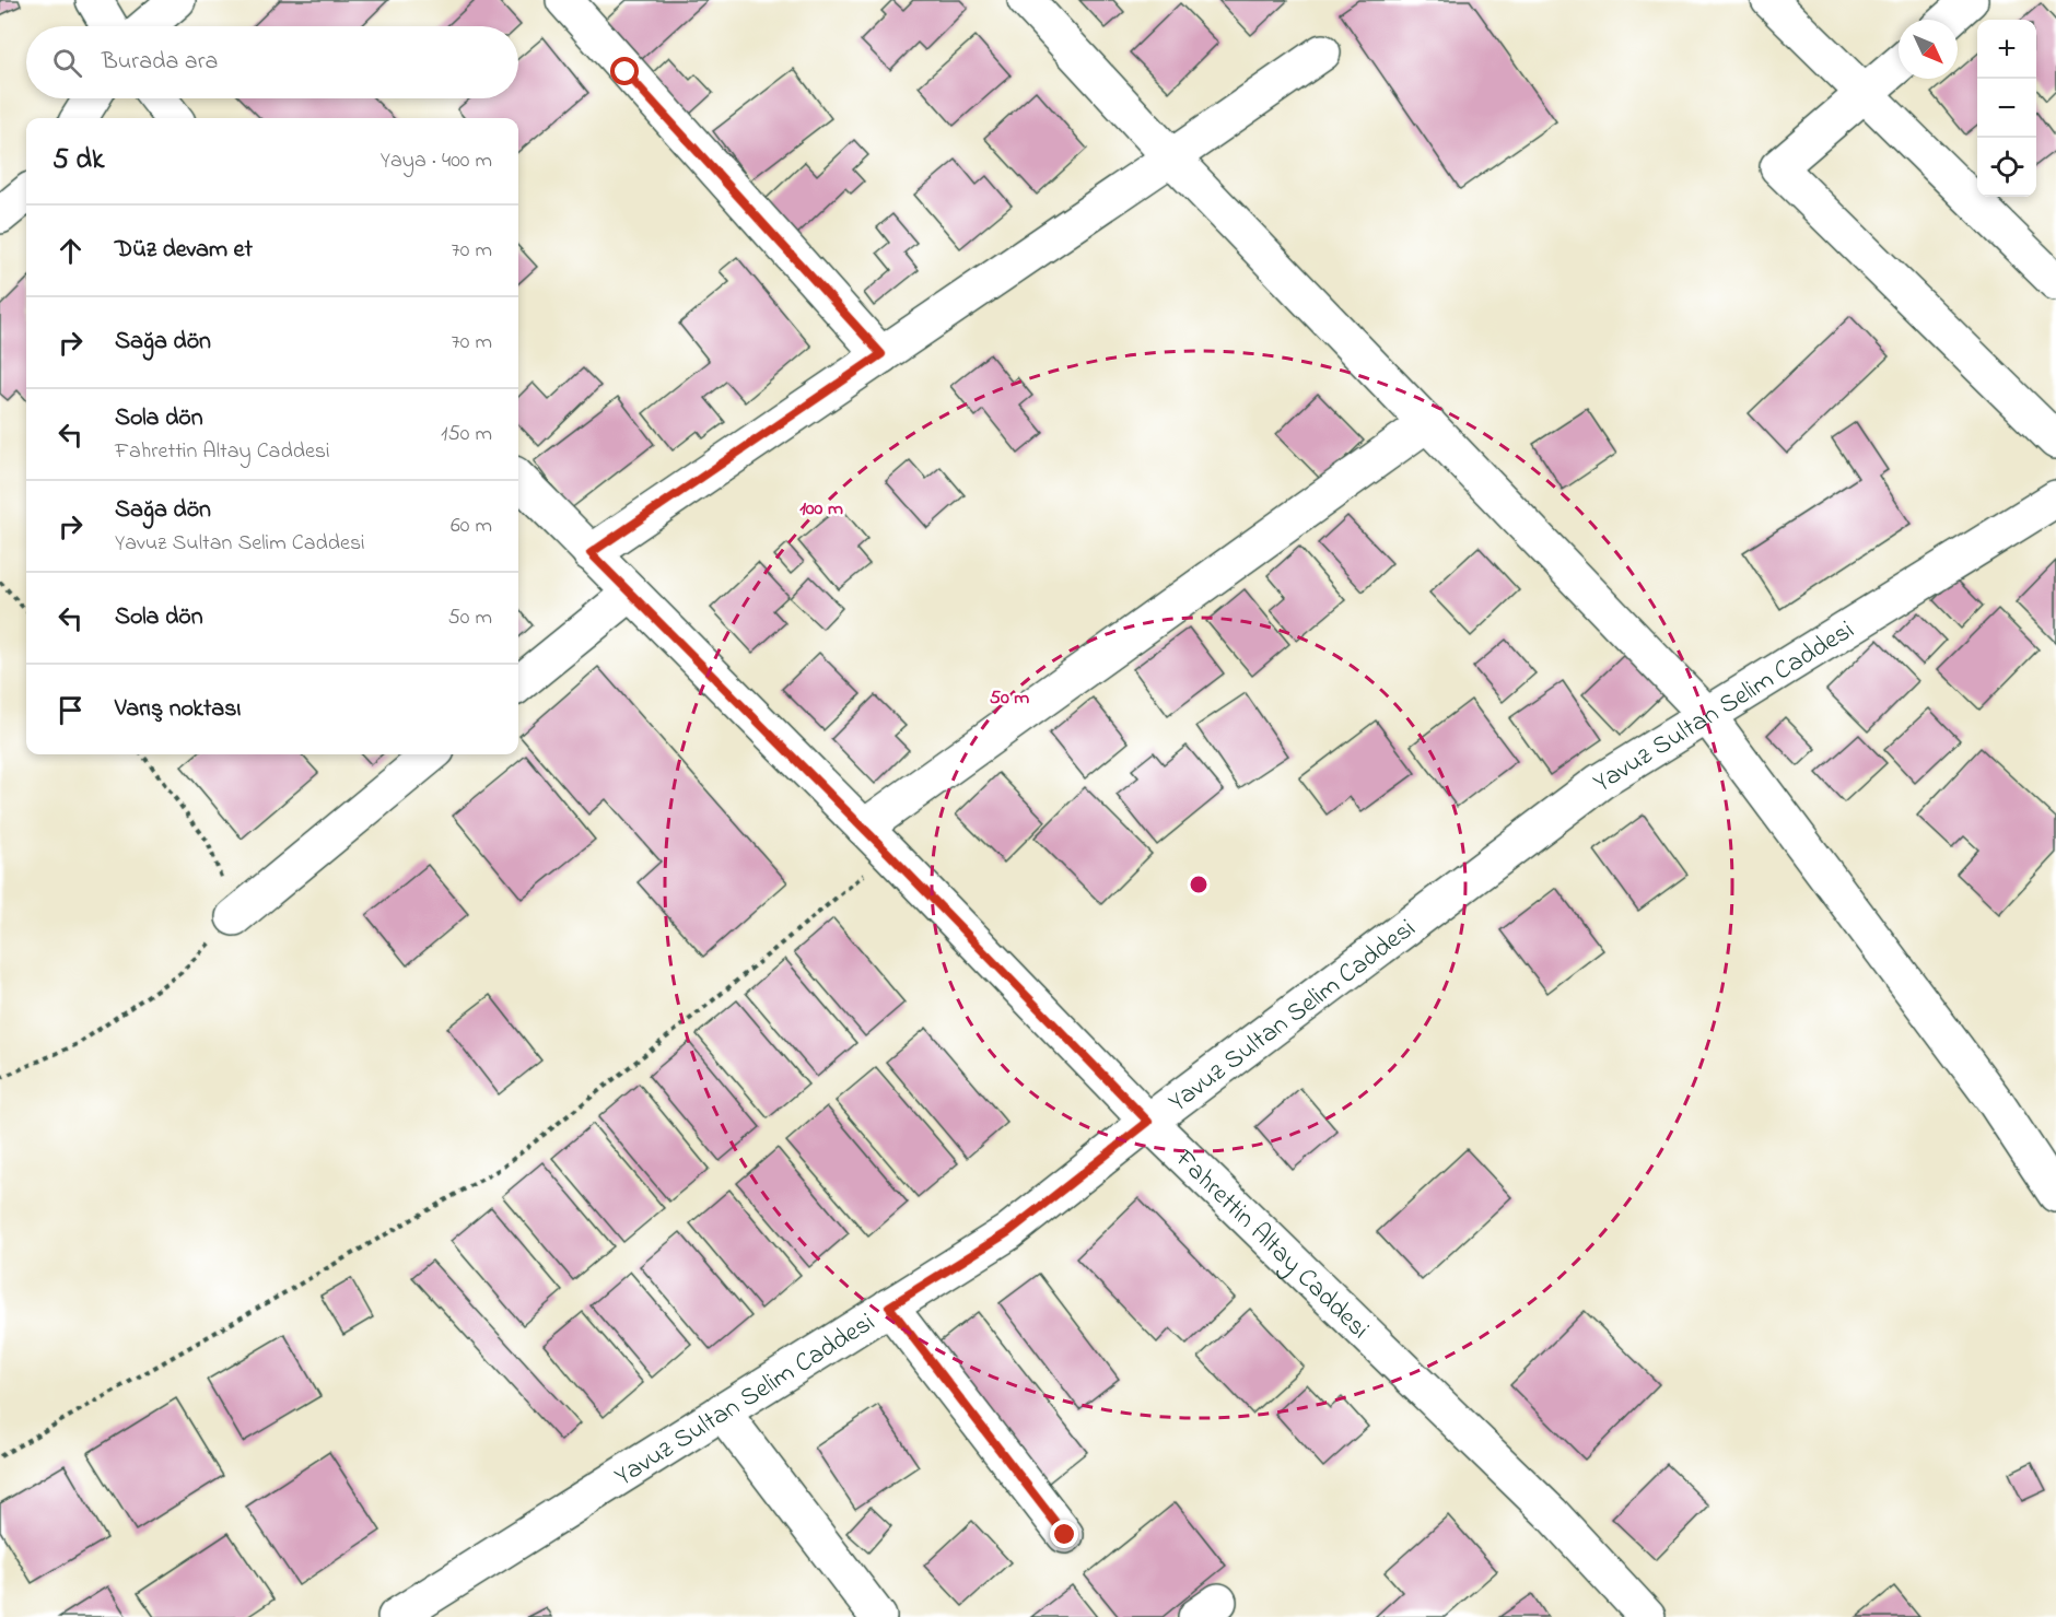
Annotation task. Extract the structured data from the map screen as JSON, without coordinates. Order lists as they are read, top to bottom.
{
  "streets": {
    "street": ["Yavuz Sultan Selim Caddesi", "Fahrettin Altay Caddesi"]
  },
  "crossings": [
    ["Yavuz Sultan Selim Caddesi", "Fahrettin Altay Caddesi"]
  ],
  "north": "bottom right",
  "page": {
    "map_buttons": ["+", "−"],
    "search": "Burada ara",
    "heading": ["5 dk", "Yaya · 400 m"],
    "list": [
      ["Düz devam et", "70 m"],
      ["Sağa dön", "70 m"],
      ["Sola dön", "Fahrettin Altay Caddesi", "150 m"],
      ["Sağa dön", "Yavuz Sultan Selim Caddesi", "60 m"],
      ["Sola dön", "50 m"],
      "Varış noktası"
    ]
  },
  "rings": ["100 m", "50 m"]
}
